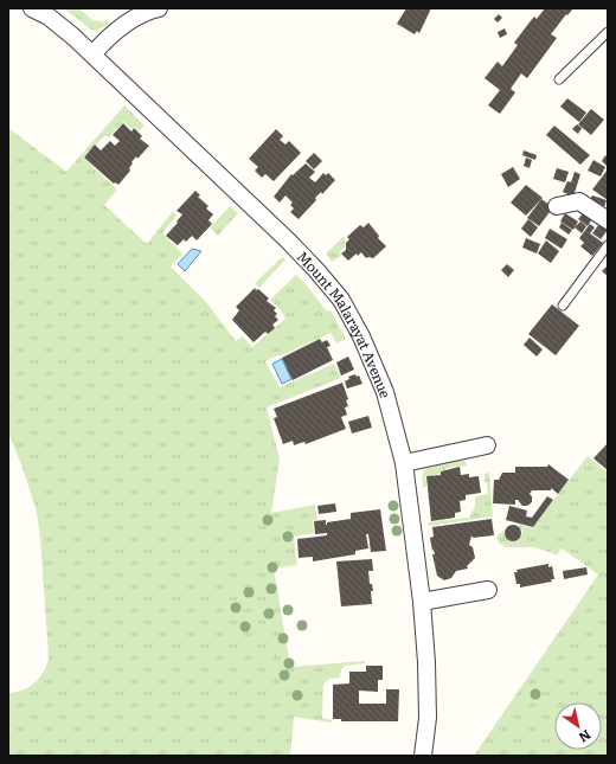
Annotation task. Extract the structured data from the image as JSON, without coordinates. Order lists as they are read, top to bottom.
{
  "streets": {
    "street": ["Mount Malarayat Avenue"]
  },
  "north": "bottom right"
}
